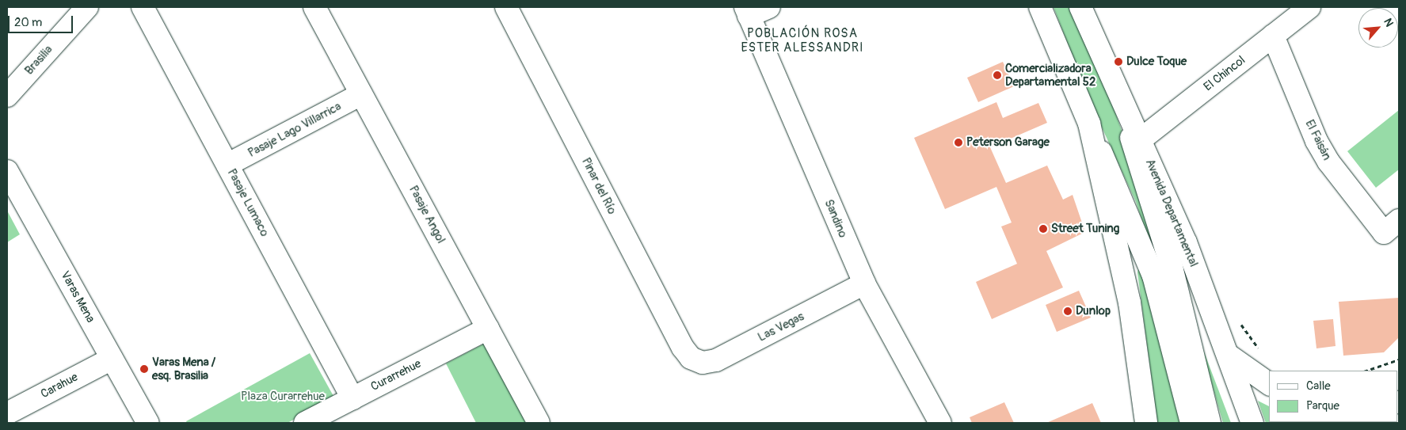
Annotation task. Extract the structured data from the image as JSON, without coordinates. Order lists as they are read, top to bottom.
{
  "streets": {
    "street": [
      "Brasilia",
      "El Chincol",
      "Pasaje Lago Villarrica",
      "El Faisán",
      "Pinar del Río",
      "Pasaje Lumaco",
      "Avenida Departamental",
      "Pasaje Angol",
      "Sandino",
      "Varas Mena",
      "Las Vegas",
      "Curarrehue",
      "Carahue"
    ]
  },
  "crossings": [
    ["El Chincol", "El Faisán"],
    ["El Chincol", "Avenida Departamental"],
    ["Pasaje Lago Villarrica", "Pasaje Lumaco"],
    ["Pasaje Lago Villarrica", "Pasaje Angol"],
    ["Pinar del Río", "Las Vegas"],
    ["Pasaje Lumaco", "Curarrehue"],
    ["Pasaje Angol", "Curarrehue"],
    ["Sandino", "Las Vegas"],
    ["Varas Mena", "Carahue"]
  ],
  "districts": ["POBLACIÓN ROSA ESTER ALESSANDRI"],
  "parks": ["Plaza Curarrehue"],
  "places": [
    "Dulce Toque",
    "Comercializadora Departamental 52",
    "Peterson Garage",
    "Street Tuning",
    "Dunlop",
    "Varas Mena / esq. Brasilia"
  ],
  "legend": ["Calle", "Parque"],
  "scale_bar": "20 m",
  "north": "top right"
}
